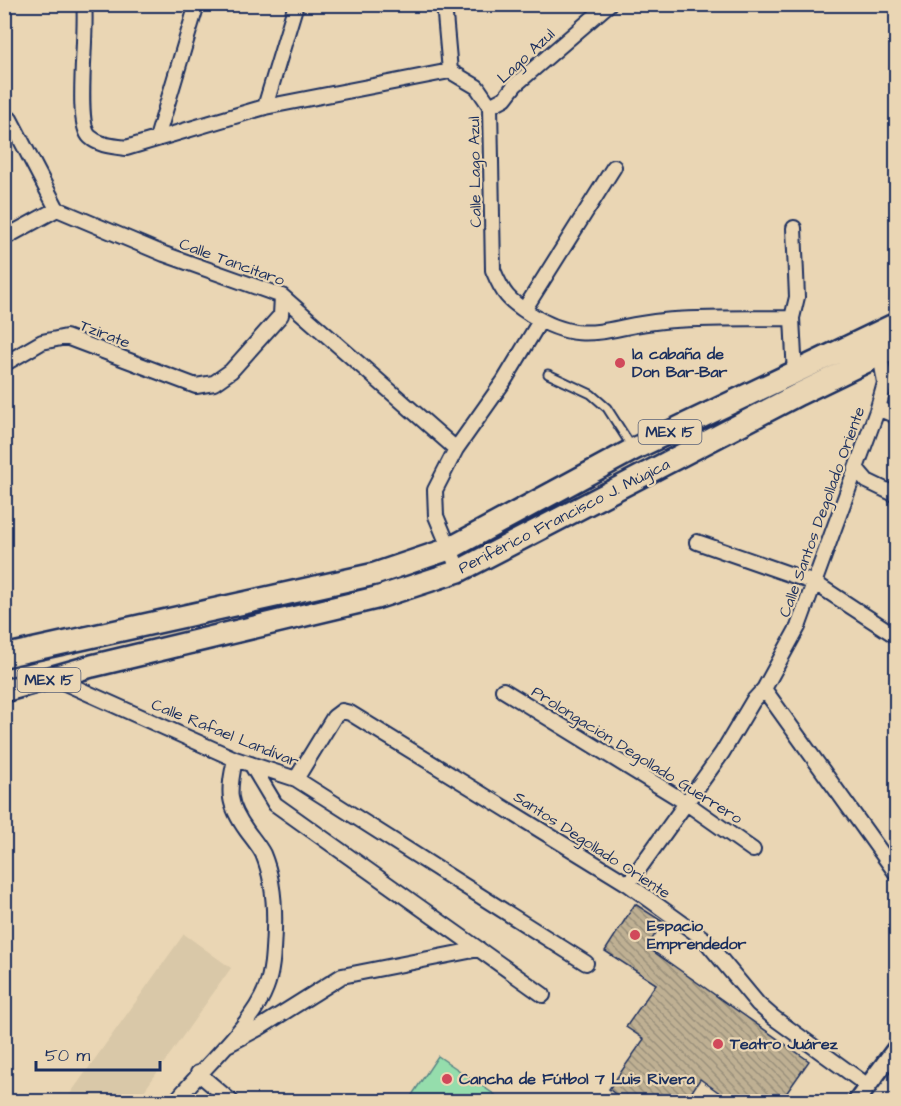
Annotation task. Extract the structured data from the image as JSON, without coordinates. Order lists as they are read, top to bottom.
{
  "streets": {
    "main road": ["MEX 15", "Periférico Francisco J. Múgica"],
    "street": [
      "Lago Azul",
      "Calle Lago Azul",
      "Calle Tancítaro",
      "Tzirate",
      "Calle Santos Degollado Oriente",
      "Calle Rafael Landívar",
      "Prolongación Degollado Guerrero",
      "Santos Degollado Oriente"
    ]
  },
  "crossings": [
    ["Lago Azul", "Calle Lago Azul"],
    ["Calle Tancítaro", "Tzirate"],
    ["Calle Santos Degollado Oriente", "Periférico Francisco J. Múgica"],
    ["Calle Santos Degollado Oriente", "Prolongación Degollado Guerrero"],
    ["Calle Santos Degollado Oriente", "Santos Degollado Oriente"],
    ["Periférico Francisco J. Múgica", "Calle Rafael Landívar"],
    ["Calle Rafael Landívar", "Santos Degollado Oriente"]
  ],
  "places": [
    "la cabaña de Don Bar-Bar",
    "Espacio Emprendedor",
    "Teatro Juárez",
    "Cancha de Fútbol 7 Luis Rivera"
  ],
  "scale_bar": "50 m"
}
